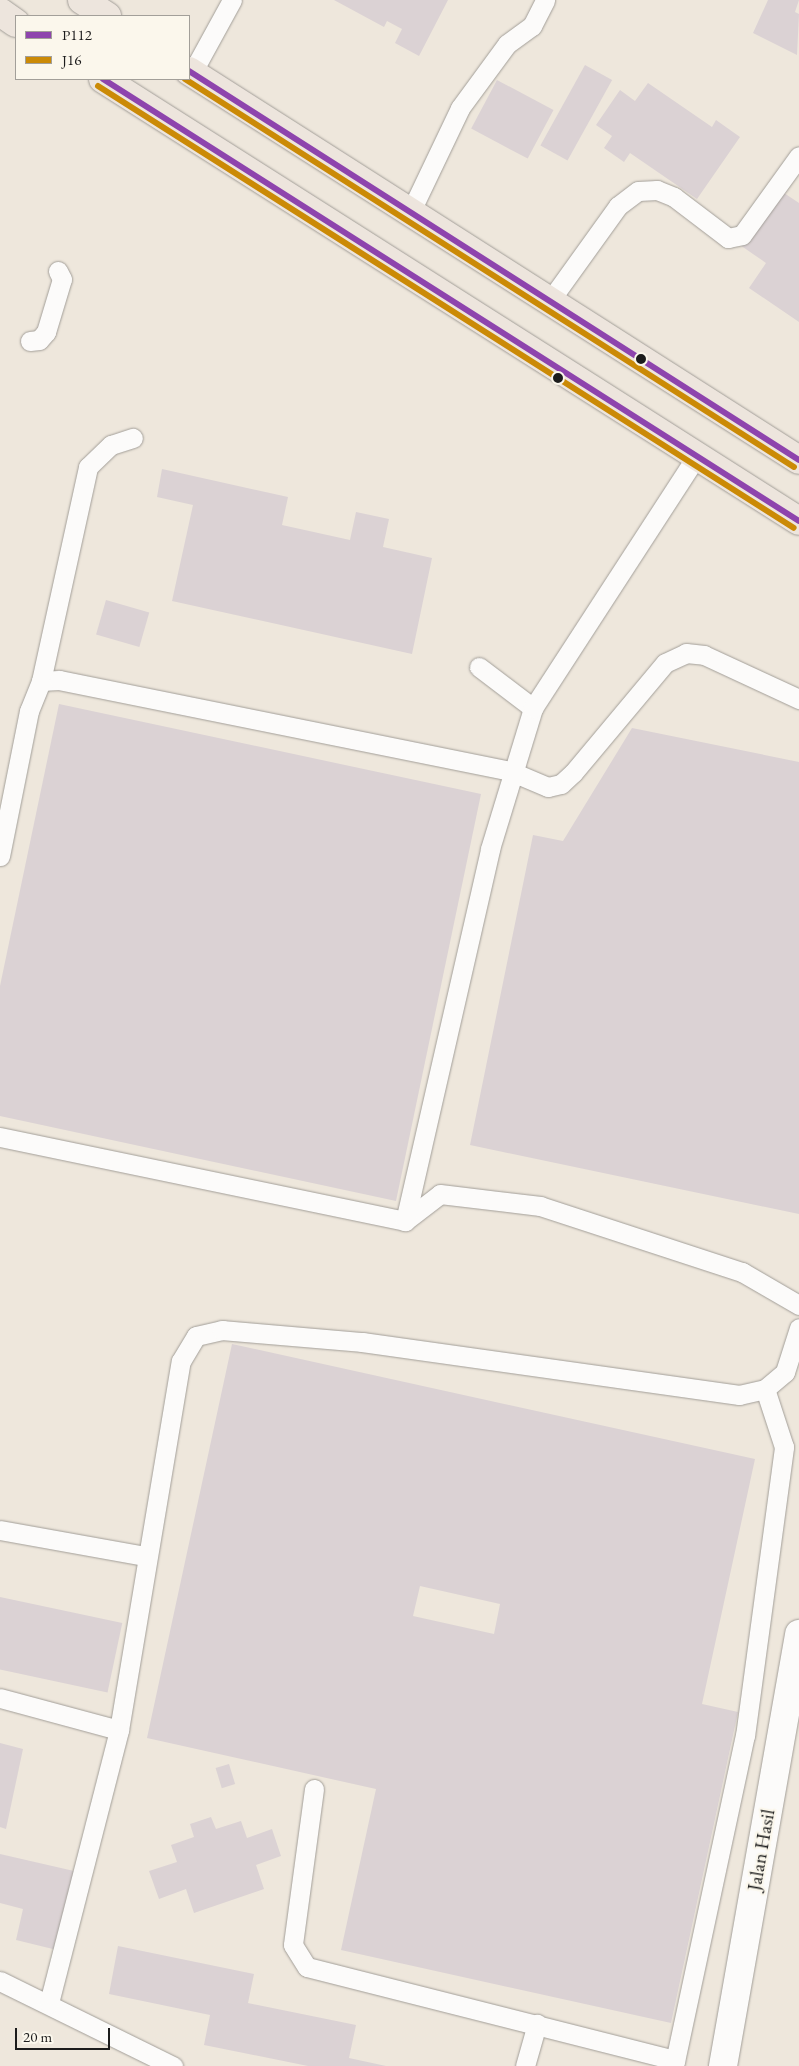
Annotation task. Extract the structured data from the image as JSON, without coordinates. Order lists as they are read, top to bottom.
{
  "streets": {
    "street": ["Jalan Hasil"]
  },
  "lines": ["transit line P112", "transit line J16"],
  "legend": ["P112", "J16"],
  "scale_bar": "20 m"
}
